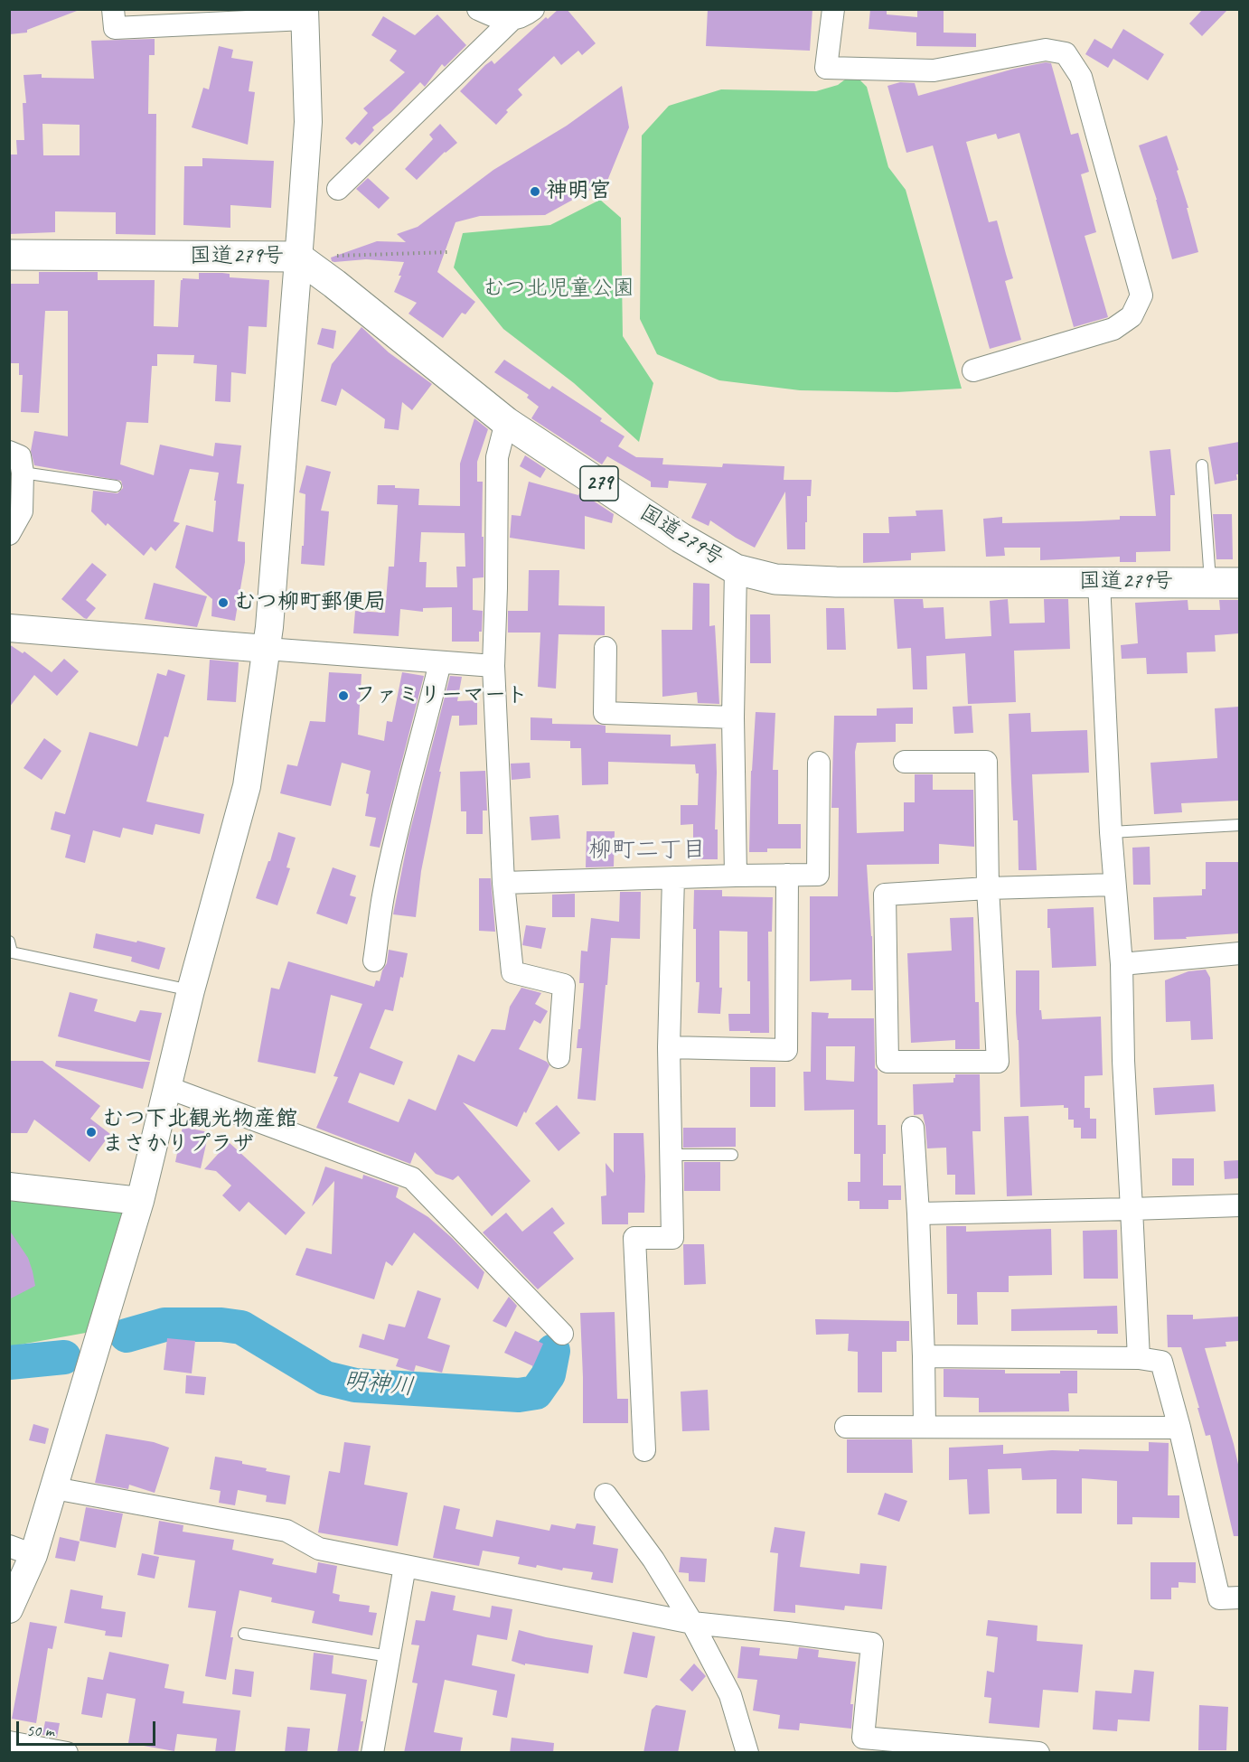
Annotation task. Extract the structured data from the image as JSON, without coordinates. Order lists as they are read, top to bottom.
{
  "streets": {
    "highway": ["国道279号", "279"]
  },
  "districts": ["柳町二丁目"],
  "water": ["明神川"],
  "parks": ["むつ北児童公園"],
  "places": [
    "神明宮",
    "むつ柳町郵便局",
    "ファミリーマート",
    "むつ下北観光物産館 まさかりプラザ"
  ],
  "scale_bar": "50 m"
}
